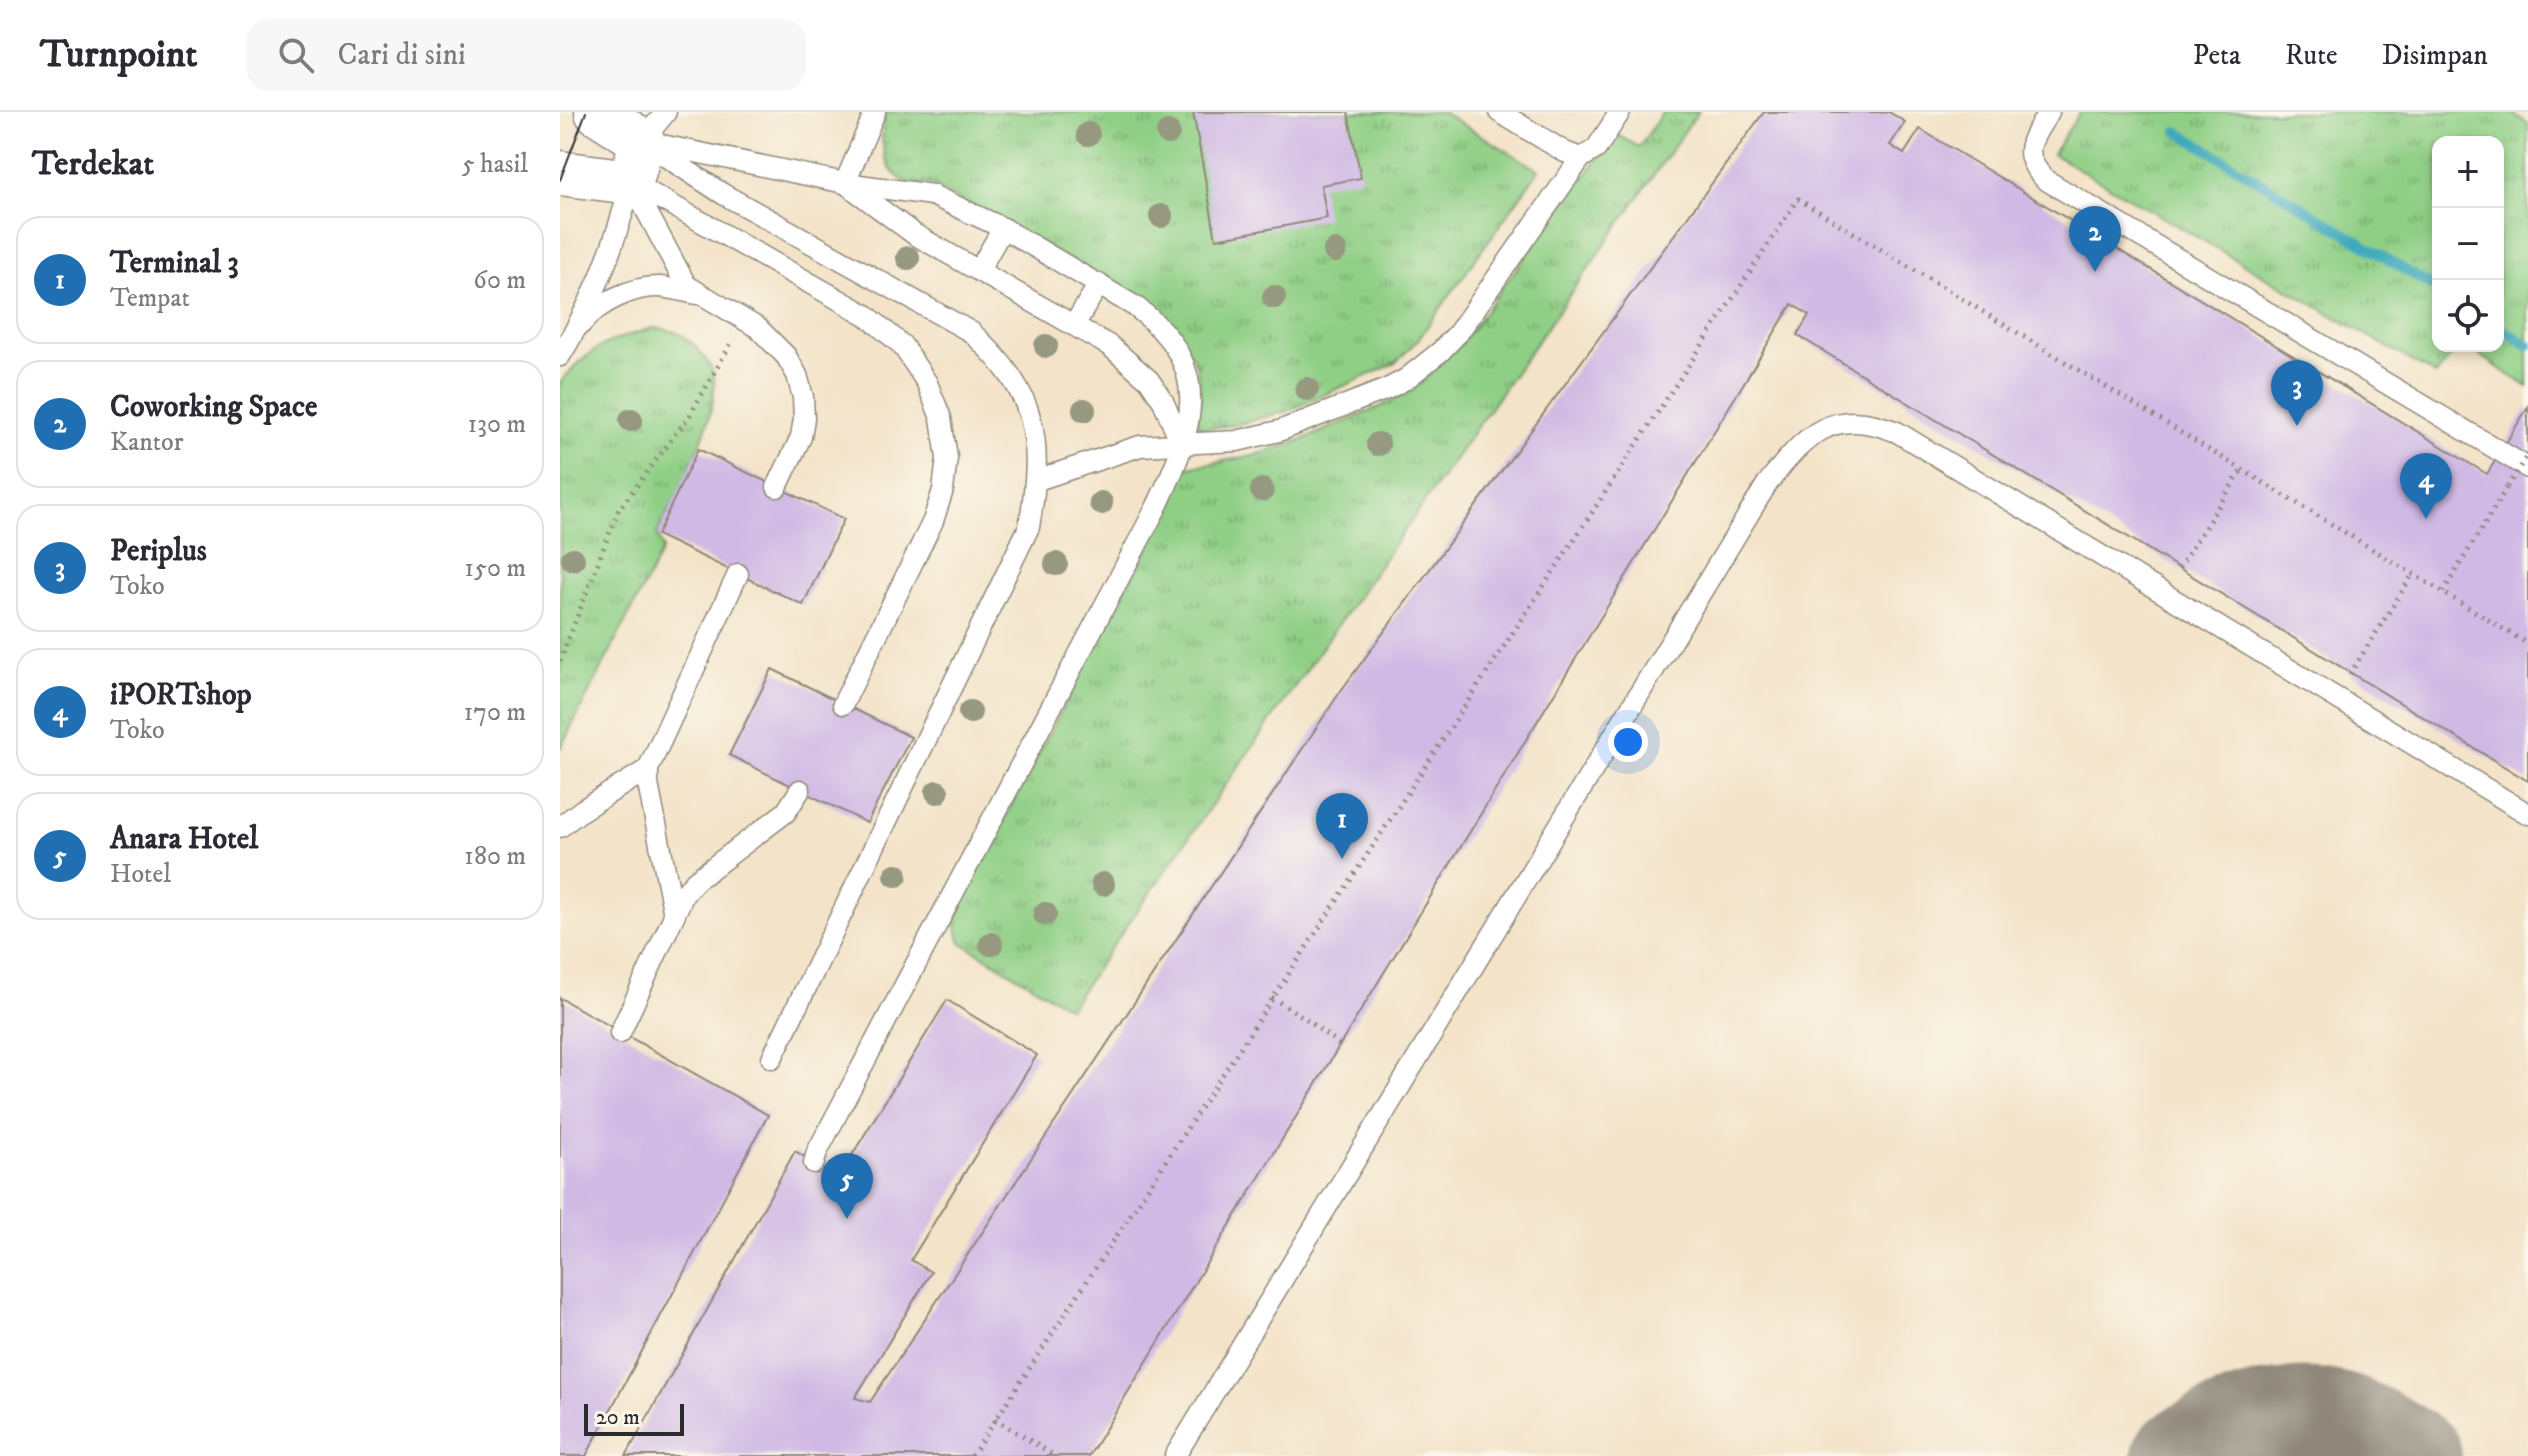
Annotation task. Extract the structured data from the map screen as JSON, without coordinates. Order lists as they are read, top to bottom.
{
  "scale_bar": "20 m",
  "page": {
    "header": "Turnpoint",
    "search": "Cari di sini",
    "nav": ["Peta", "Rute", "Disimpan"],
    "heading": ["Terdekat", "5 hasil"],
    "map_buttons": ["+", "−"],
    "pins": [
      "2",
      "3",
      "4",
      "1",
      "5"
    ],
    "list": [
      {
        "mark": "1",
        "name": "Terminal 3",
        "note": "Tempat",
        "value": "60 m"
      },
      {
        "mark": "2",
        "name": "Coworking Space",
        "note": "Kantor",
        "value": "130 m"
      },
      {
        "mark": "3",
        "name": "Periplus",
        "note": "Toko",
        "value": "150 m"
      },
      {
        "mark": "4",
        "name": "iPORTshop",
        "note": "Toko",
        "value": "170 m"
      },
      {
        "mark": "5",
        "name": "Anara Hotel",
        "note": "Hotel",
        "value": "180 m"
      }
    ],
    "scale": "20 m"
  }
}
